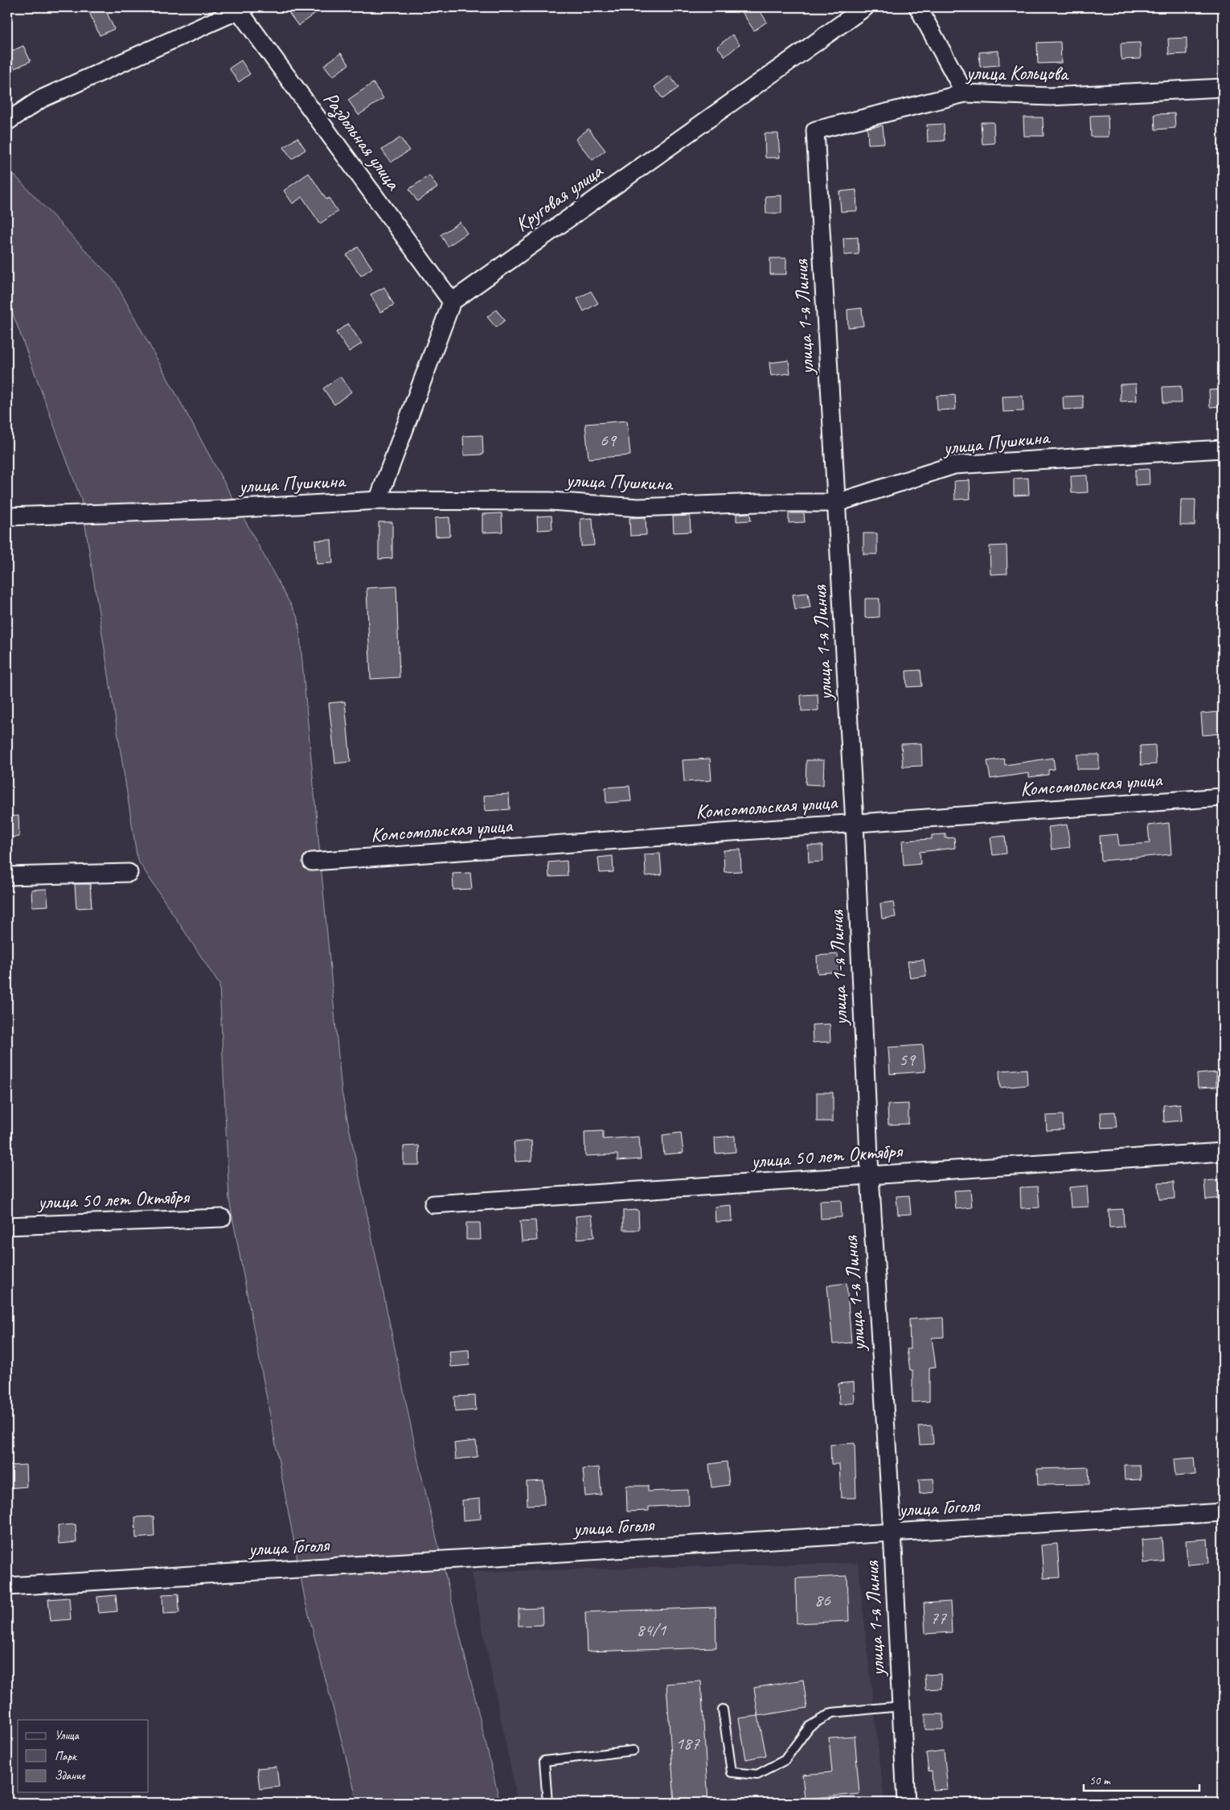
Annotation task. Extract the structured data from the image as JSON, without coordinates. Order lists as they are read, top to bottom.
{
  "streets": {
    "street": [
      "улица Кольцова",
      "Раздольная улица",
      "Круговая улица",
      "улица 1-я Линия",
      "улица Пушкина",
      "Комсомольская улица",
      "улица 50 лет Октября",
      "улица Гоголя"
    ]
  },
  "crossings": [
    ["улица Кольцова", "улица 1-я Линия"],
    ["Раздольная улица", "Круговая улица"],
    ["улица 1-я Линия", "улица Пушкина"],
    ["улица 1-я Линия", "Комсомольская улица"],
    ["улица 1-я Линия", "улица 50 лет Октября"],
    ["улица 1-я Линия", "улица Гоголя"]
  ],
  "house_numbers": [
    "69",
    "59",
    "86",
    "77",
    "84/1",
    "187"
  ],
  "legend": ["Улица", "Парк", "Здание"],
  "scale_bar": "50 m"
}
